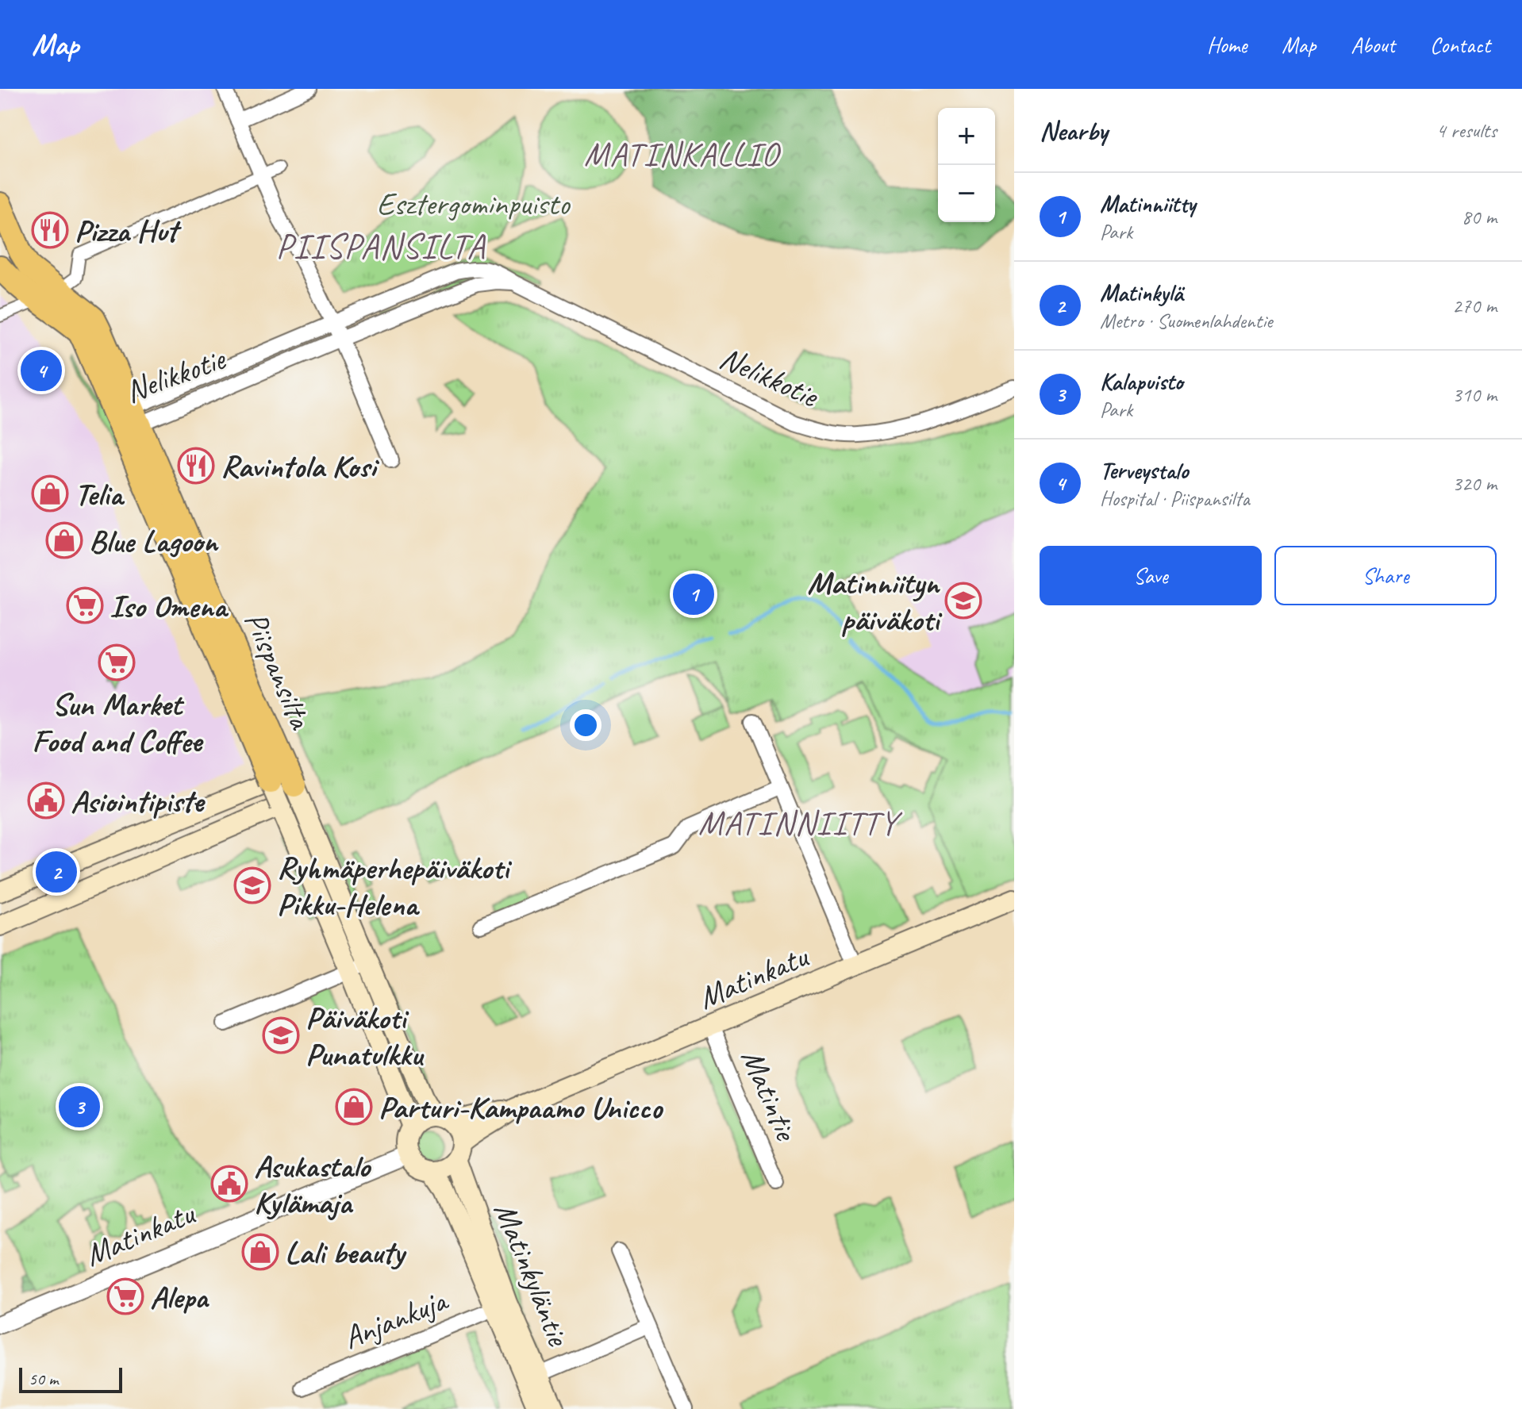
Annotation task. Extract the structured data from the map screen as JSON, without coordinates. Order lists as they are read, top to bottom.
{
  "streets": {
    "main road": ["Piispansilta", "Matinkatu", "Matinkyläntie"],
    "street": ["Nelikkotie", "Matintie", "Anjankuja"]
  },
  "crossings": [
    ["Nelikkotie", "Piispansilta"],
    ["Piispansilta", "Matinkatu"],
    ["Piispansilta", "Matinkyläntie"],
    ["Matinkatu", "Matintie"],
    ["Matinkatu", "Matinkyläntie"],
    ["Matinkyläntie", "Anjankuja"]
  ],
  "districts": ["MATINKALLIO", "PIISPANSILTA", "MATINNIITTY"],
  "parks": ["Esztergominpuisto"],
  "places": {
    "restaurant": ["Pizza Hut", "Ravintola Kosi"],
    "shop": [
      "Telia",
      "Blue Lagoon",
      "Parturi-Kampaamo Unicco",
      "Lali beauty"
    ],
    "school or university": ["Matinniityn päiväkoti", "Ryhmäperhepäiväkoti Pikku-Helena", "Päiväkoti Punatulkku"],
    "supermarket": ["Iso Omena", "Sun Market Food and Coffee", "Alepa"],
    "public building": ["Asiointipiste", "Asukastalo Kylämaja"]
  },
  "scale_bar": "50 m",
  "page": {
    "header": "Map",
    "nav": [
      "Home",
      "Map",
      "About",
      "Contact"
    ],
    "heading": ["Nearby", "4 results"],
    "map_buttons": ["+", "−"],
    "list": [
      {
        "mark": "1",
        "name": "Matinniitty",
        "note": "Park",
        "value": "80 m"
      },
      {
        "mark": "2",
        "name": "Matinkylä",
        "note": "Metro · Suomenlahdentie",
        "value": "270 m"
      },
      {
        "mark": "3",
        "name": "Kalapuisto",
        "note": "Park",
        "value": "310 m"
      },
      {
        "mark": "4",
        "name": "Terveystalo",
        "note": "Hospital · Piispansilta",
        "value": "320 m"
      }
    ],
    "pins": [
      "4",
      "1",
      "2",
      "3"
    ],
    "buttons": ["Save", "Share"],
    "scale": "50 m"
  }
}
